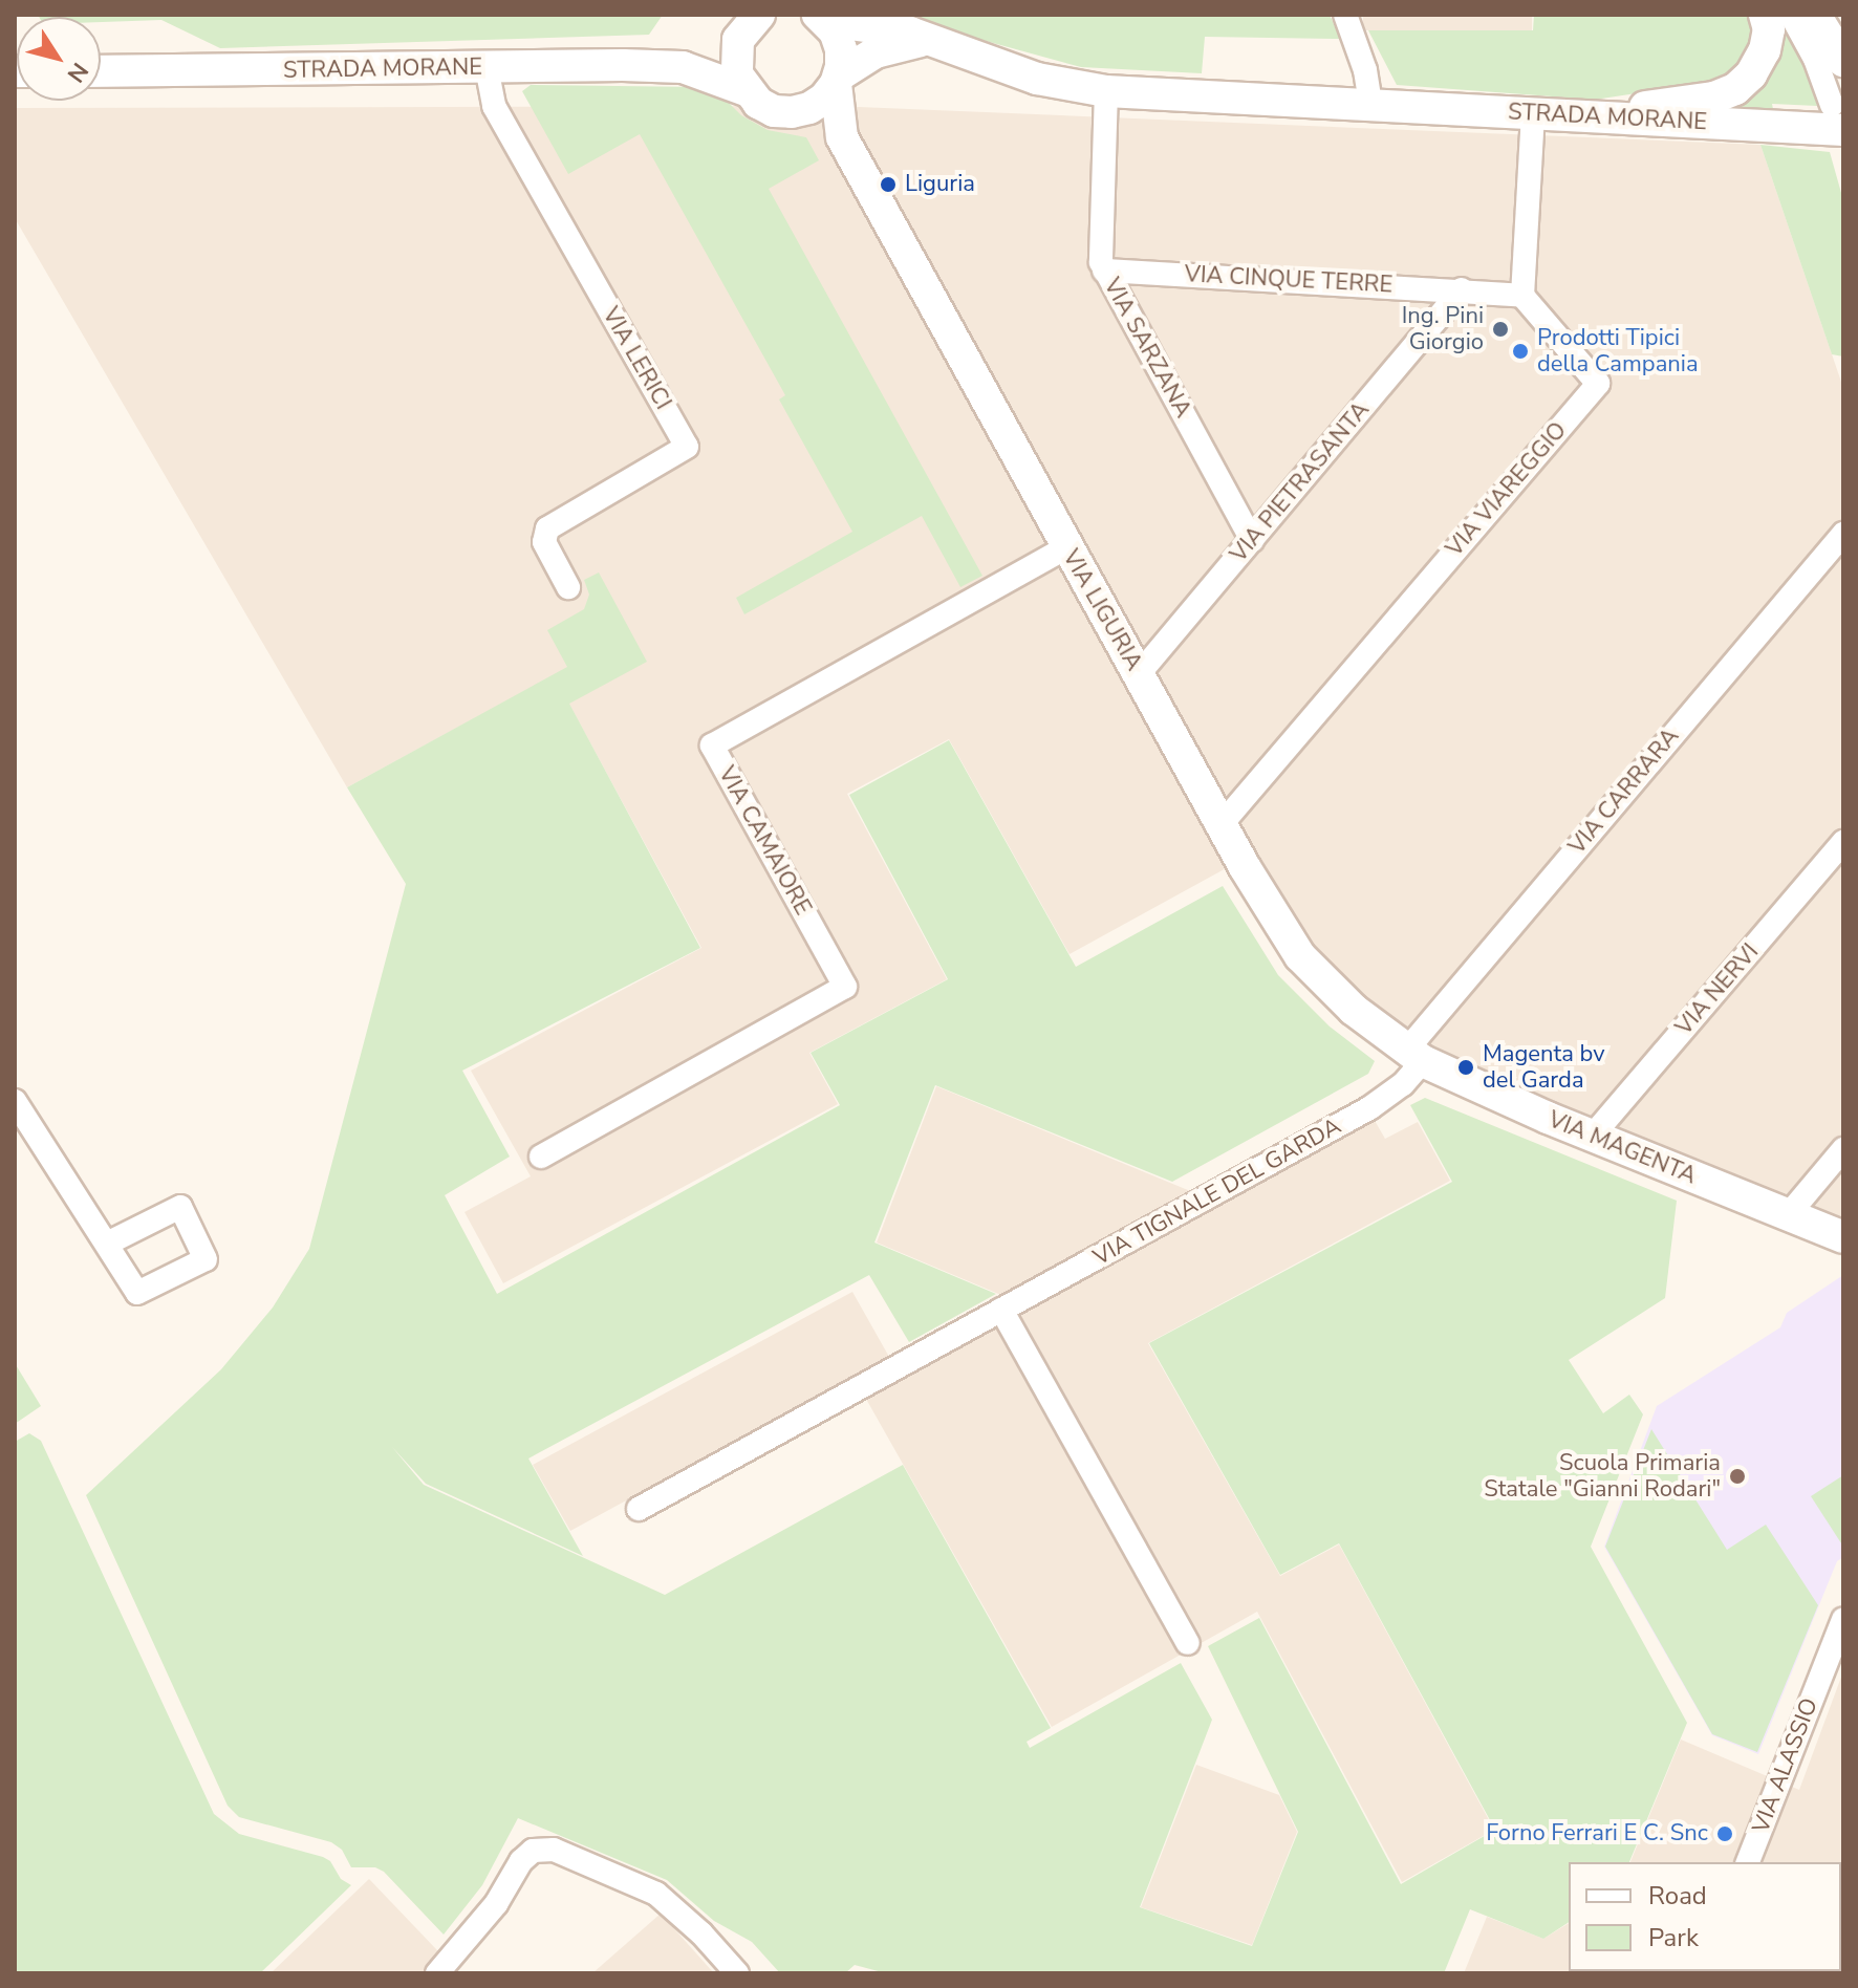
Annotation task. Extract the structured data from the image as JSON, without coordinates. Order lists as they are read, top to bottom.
{
  "streets": {
    "street": [
      "STRADA MORANE",
      "VIA CINQUE TERRE",
      "VIA SARZANA",
      "VIA LERICI",
      "VIA PIETRASANTA",
      "VIA VIAREGGIO",
      "VIA LIGURIA",
      "VIA CARRARA",
      "VIA CAMAIORE",
      "VIA NERVI",
      "VIA MAGENTA",
      "VIA TIGNALE DEL GARDA",
      "VIA ALASSIO"
    ]
  },
  "crossings": [
    ["STRADA MORANE", "VIA SARZANA"],
    ["STRADA MORANE", "VIA LERICI"],
    ["STRADA MORANE", "VIA LIGURIA"],
    ["VIA CINQUE TERRE", "VIA SARZANA"],
    ["VIA CINQUE TERRE", "VIA PIETRASANTA"],
    ["VIA CINQUE TERRE", "VIA VIAREGGIO"],
    ["VIA SARZANA", "VIA PIETRASANTA"],
    ["VIA PIETRASANTA", "VIA LIGURIA"],
    ["VIA VIAREGGIO", "VIA LIGURIA"],
    ["VIA LIGURIA", "VIA CARRARA"],
    ["VIA LIGURIA", "VIA CAMAIORE"],
    ["VIA LIGURIA", "VIA MAGENTA"],
    ["VIA LIGURIA", "VIA TIGNALE DEL GARDA"],
    ["VIA CARRARA", "VIA MAGENTA"],
    ["VIA CARRARA", "VIA TIGNALE DEL GARDA"],
    ["VIA NERVI", "VIA MAGENTA"],
    ["VIA MAGENTA", "VIA TIGNALE DEL GARDA"]
  ],
  "places": [
    "Liguria",
    "Ing. Pini Giorgio",
    "Prodotti Tipici della Campania",
    "Magenta bv del Garda",
    "Scuola Primaria Statale \"Gianni Rodari\"",
    "Forno Ferrari E C. Snc"
  ],
  "legend": ["Road", "Park"],
  "north": "bottom right"
}
